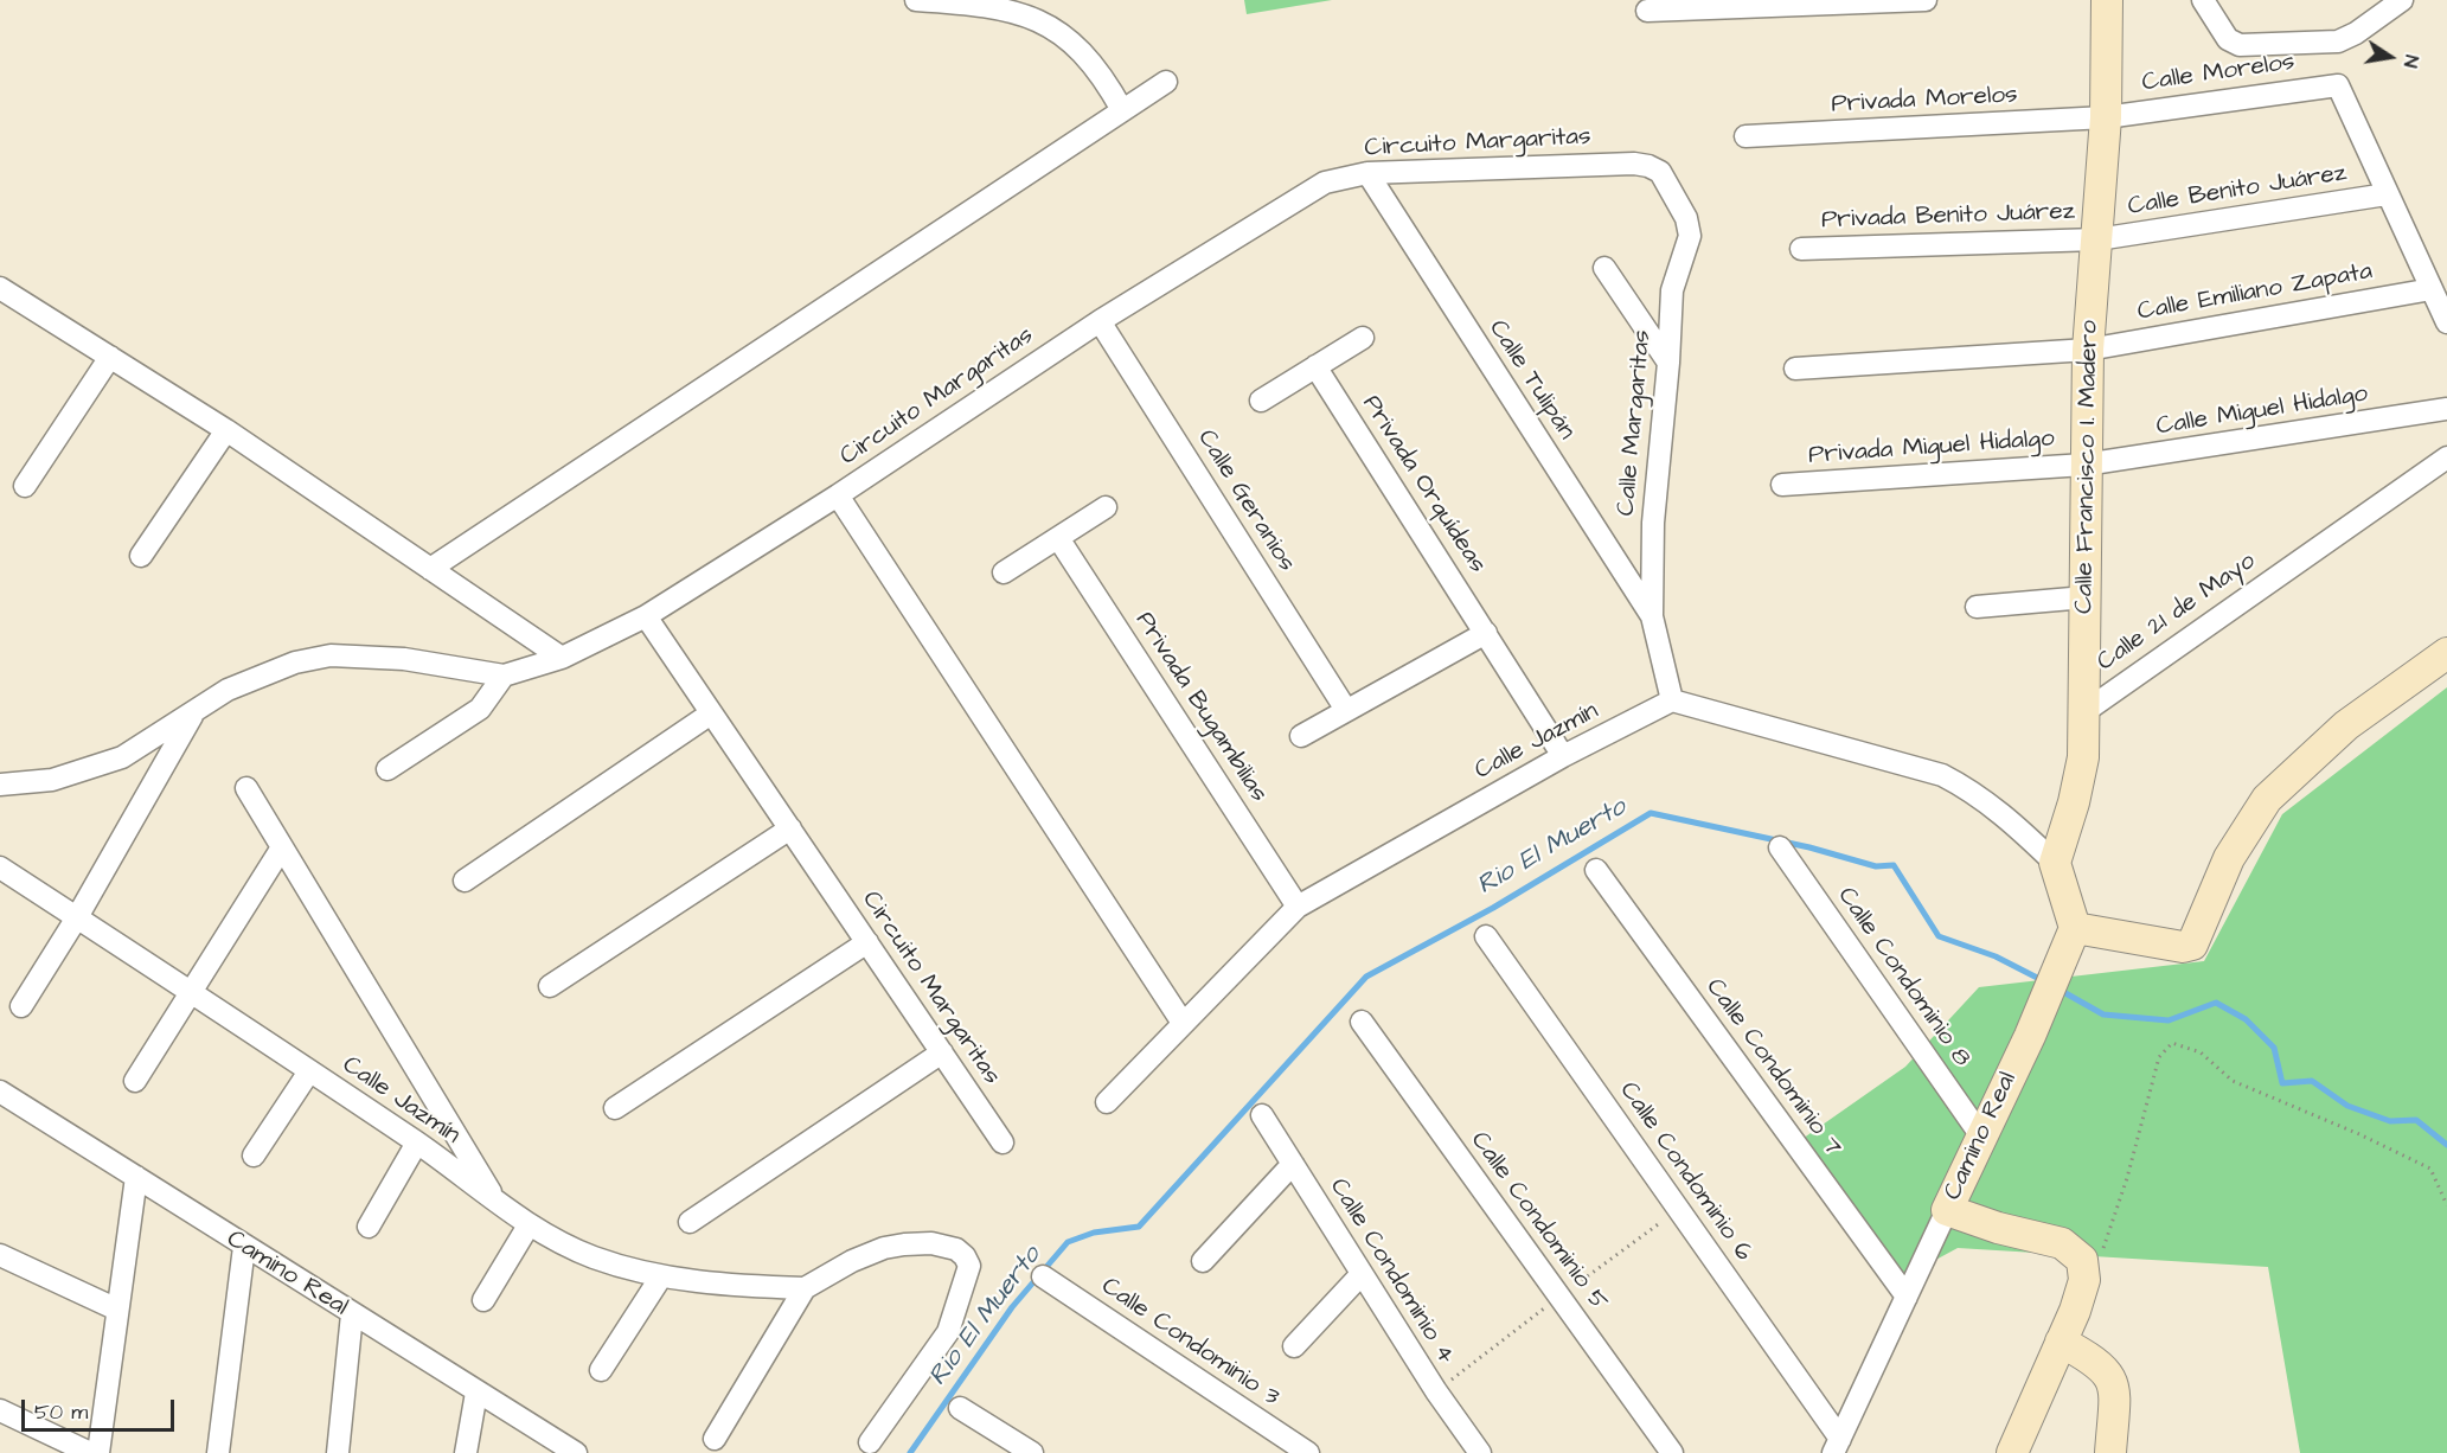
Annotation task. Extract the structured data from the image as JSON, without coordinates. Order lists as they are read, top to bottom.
{
  "streets": {
    "main road": ["Calle Francisco I. Madero", "Camino Real"],
    "street": [
      "Calle Morelos",
      "Privada Morelos",
      "Circuito Margaritas",
      "Calle Benito Juárez",
      "Privada Benito Juárez",
      "Calle Emiliano Zapata",
      "Calle Tulipán",
      "Calle Miguel Hidalgo",
      "Calle Margaritas",
      "Privada Miguel Hidalgo",
      "Privada Orquídeas",
      "Calle Geranios",
      "Calle 21 de Mayo",
      "Privada Bugambilias",
      "Calle Jazmín",
      "Calle Condominio 8",
      "Calle Condominio 7",
      "Calle Condominio 6",
      "Calle Condominio 5",
      "Calle Condominio 4",
      "Calle Condominio 3"
    ]
  },
  "crossings": [
    ["Calle Morelos", "Privada Morelos"],
    ["Calle Morelos", "Calle Benito Juárez"],
    ["Calle Morelos", "Calle Francisco I. Madero"],
    ["Privada Morelos", "Calle Francisco I. Madero"],
    ["Circuito Margaritas", "Calle Tulipán"],
    ["Circuito Margaritas", "Calle Margaritas"],
    ["Circuito Margaritas", "Calle Geranios"],
    ["Circuito Margaritas", "Calle Jazmín"],
    ["Calle Benito Juárez", "Privada Benito Juárez"],
    ["Calle Benito Juárez", "Calle Francisco I. Madero"],
    ["Privada Benito Juárez", "Calle Francisco I. Madero"],
    ["Calle Emiliano Zapata", "Calle Francisco I. Madero"],
    ["Calle Tulipán", "Calle Margaritas"],
    ["Calle Miguel Hidalgo", "Privada Miguel Hidalgo"],
    ["Calle Miguel Hidalgo", "Calle Francisco I. Madero"],
    ["Calle Margaritas", "Calle Jazmín"],
    ["Privada Miguel Hidalgo", "Calle Francisco I. Madero"],
    ["Calle Francisco I. Madero", "Calle 21 de Mayo"],
    ["Privada Orquídeas", "Calle Jazmín"],
    ["Privada Bugambilias", "Calle Jazmín"],
    ["Calle Condominio 8", "Camino Real"],
    ["Calle Condominio 7", "Camino Real"],
    ["Camino Real", "Calle Condominio 6"]
  ],
  "water": ["Rio El Muerto"],
  "scale_bar": "50 m",
  "north": "right"
}
